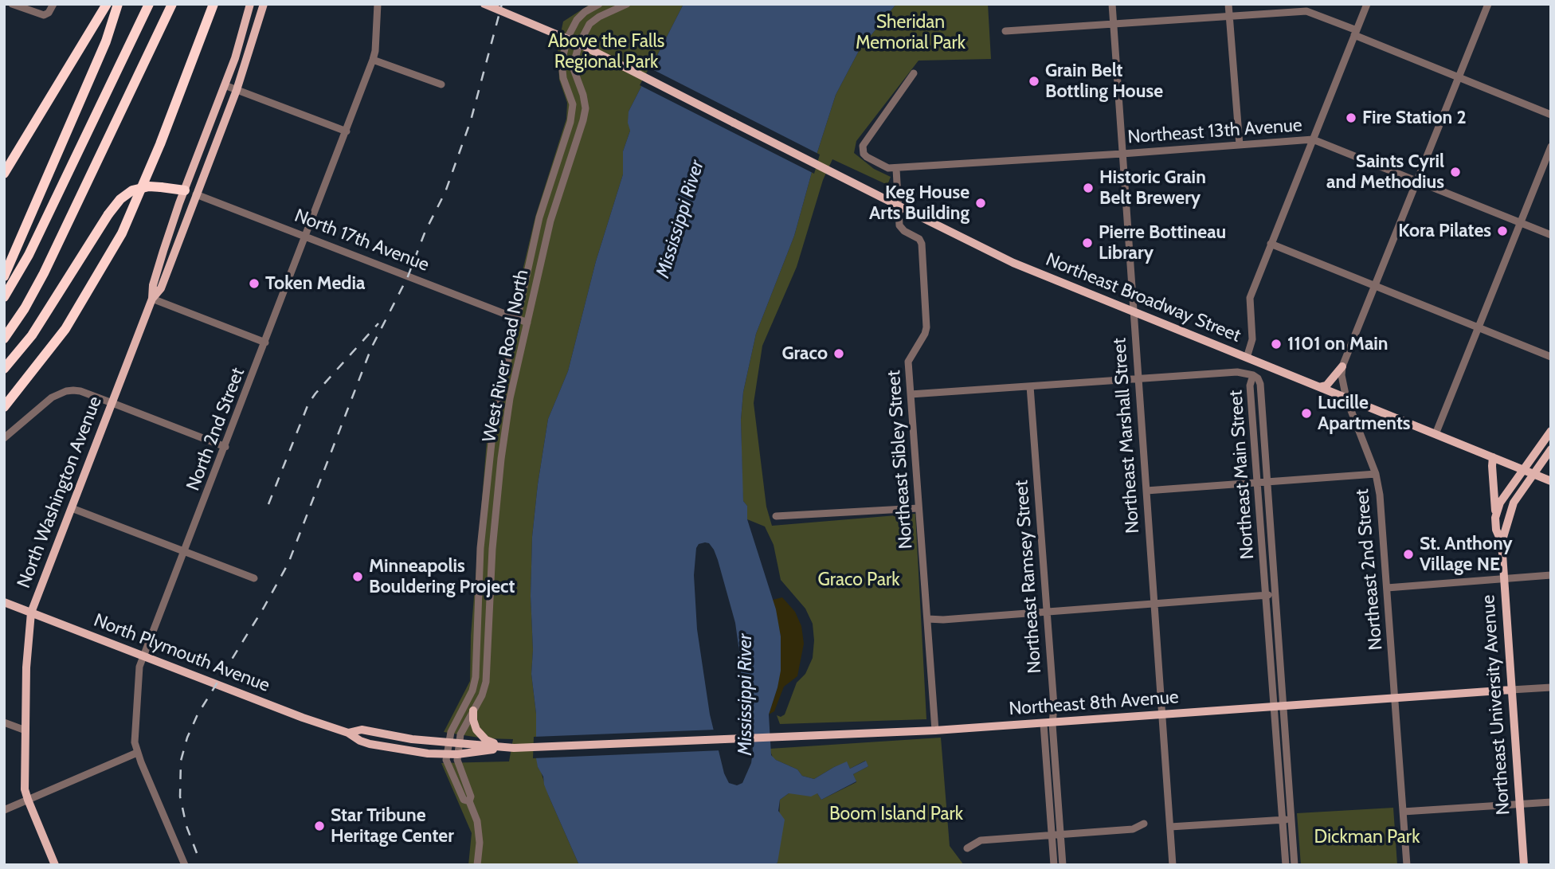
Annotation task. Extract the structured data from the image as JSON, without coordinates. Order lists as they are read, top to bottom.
{
  "streets": {
    "main road": [
      "North 17th Avenue",
      "Northeast Broadway Street",
      "North Washington Avenue",
      "North Plymouth Avenue",
      "Northeast 8th Avenue",
      "Northeast University Avenue"
    ],
    "street": [
      "Northeast 13th Avenue",
      "West River Road North",
      "North 2nd Street",
      "Northeast Marshall Street",
      "Northeast Sibley Street",
      "Northeast Main Street",
      "Northeast 2nd Street",
      "Northeast Ramsey Street"
    ]
  },
  "crossings": [
    ["Northeast 13th Avenue", "Northeast Marshall Street"],
    ["Northeast 13th Avenue", "Northeast Sibley Street"],
    ["Northeast 13th Avenue", "Northeast 2nd Street"],
    ["North 17th Avenue", "West River Road North"],
    ["North 17th Avenue", "North 2nd Street"],
    ["North 17th Avenue", "North Washington Avenue"],
    ["Northeast Broadway Street", "West River Road North"],
    ["Northeast Broadway Street", "Northeast Marshall Street"],
    ["Northeast Broadway Street", "Northeast 2nd Street"],
    ["Northeast Broadway Street", "Northeast University Avenue"],
    ["West River Road North", "North Plymouth Avenue"],
    ["North 2nd Street", "North Plymouth Avenue"],
    ["Northeast Marshall Street", "Northeast 8th Avenue"],
    ["Northeast Sibley Street", "Northeast 8th Avenue"],
    ["Northeast Main Street", "Northeast 8th Avenue"],
    ["North Washington Avenue", "North Plymouth Avenue"],
    ["Northeast 2nd Street", "Northeast 8th Avenue"],
    ["Northeast Ramsey Street", "Northeast 8th Avenue"],
    ["North Plymouth Avenue", "Northeast 8th Avenue"],
    ["Northeast 8th Avenue", "Northeast University Avenue"]
  ],
  "water": ["Mississippi River"],
  "parks": [
    "Sheridan Memorial Park",
    "Above the Falls Regional Park",
    "Graco Park",
    "Boom Island Park",
    "Dickman Park"
  ],
  "places": [
    "Grain Belt Bottling House",
    "Fire Station 2",
    "Saints Cyril and Methodius",
    "Historic Grain Belt Brewery",
    "Keg House Arts Building",
    "Kora Pilates",
    "Pierre Bottineau Library",
    "Token Media",
    "1101 on Main",
    "Graco",
    "Lucille Apartments",
    "St. Anthony Village NE",
    "Minneapolis Bouldering Project",
    "Star Tribune Heritage Center"
  ]
}
